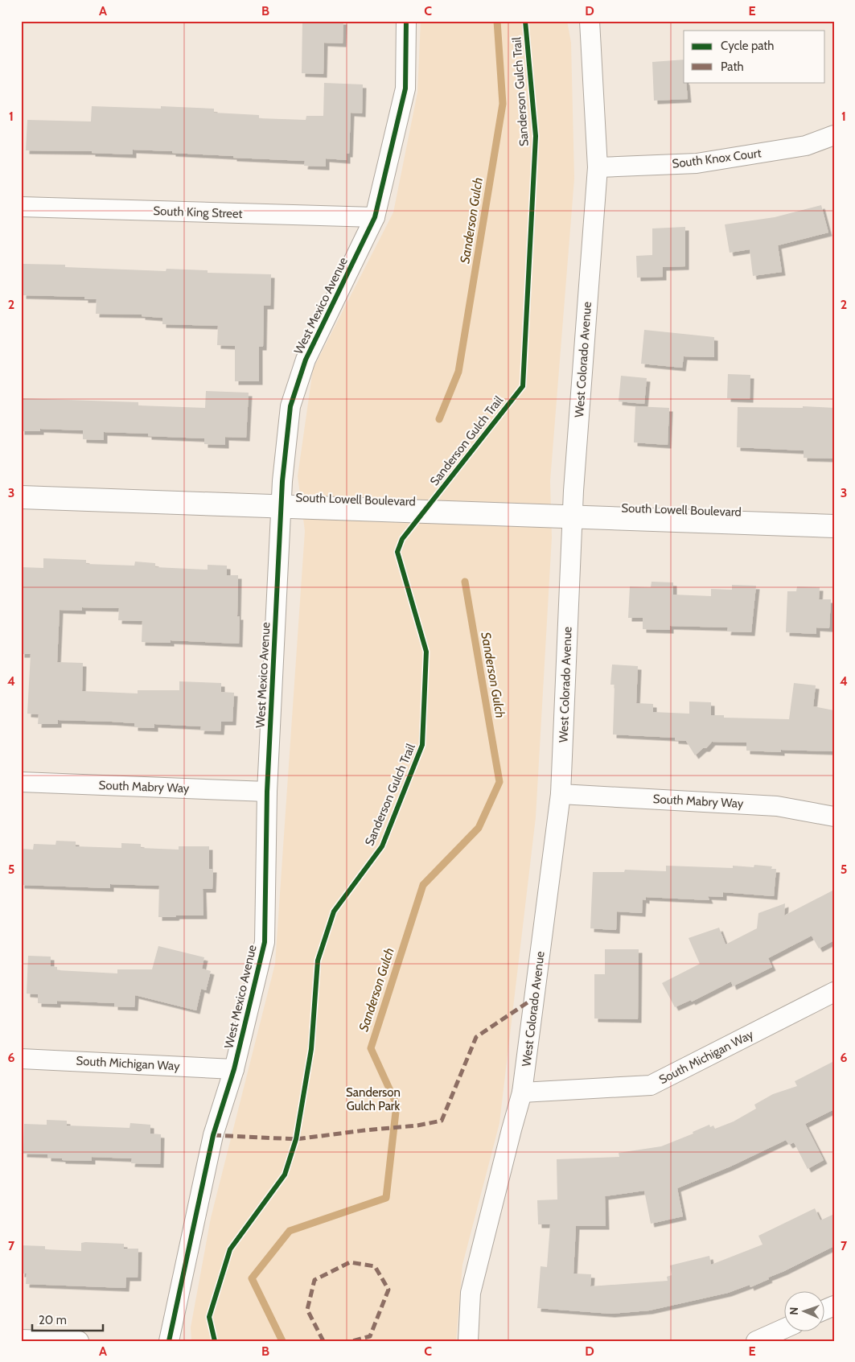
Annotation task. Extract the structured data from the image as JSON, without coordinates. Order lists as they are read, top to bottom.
{
  "streets": {
    "street": [
      "South Knox Court",
      "South King Street",
      "West Mexico Avenue",
      "West Colorado Avenue",
      "South Lowell Boulevard",
      "South Mabry Way",
      "South Michigan Way"
    ],
    "cycle path": ["Sanderson Gulch Trail"]
  },
  "crossings": [
    ["South Knox Court", "West Colorado Avenue"],
    ["South King Street", "West Mexico Avenue"],
    ["West Mexico Avenue", "South Lowell Boulevard"],
    ["West Mexico Avenue", "South Mabry Way"],
    ["West Mexico Avenue", "South Michigan Way"],
    ["West Colorado Avenue", "South Lowell Boulevard"],
    ["West Colorado Avenue", "South Mabry Way"],
    ["West Colorado Avenue", "South Michigan Way"]
  ],
  "water": ["Sanderson Gulch"],
  "parks": ["Sanderson Gulch Park"],
  "legend": ["Cycle path", "Path"],
  "scale_bar": "20 m",
  "north": "left",
  "grid": {
    "columns": [
      "A",
      "B",
      "C",
      "D",
      "E"
    ],
    "rows": [
      "1",
      "2",
      "3",
      "4",
      "5",
      "6",
      "7"
    ]
  }
}
